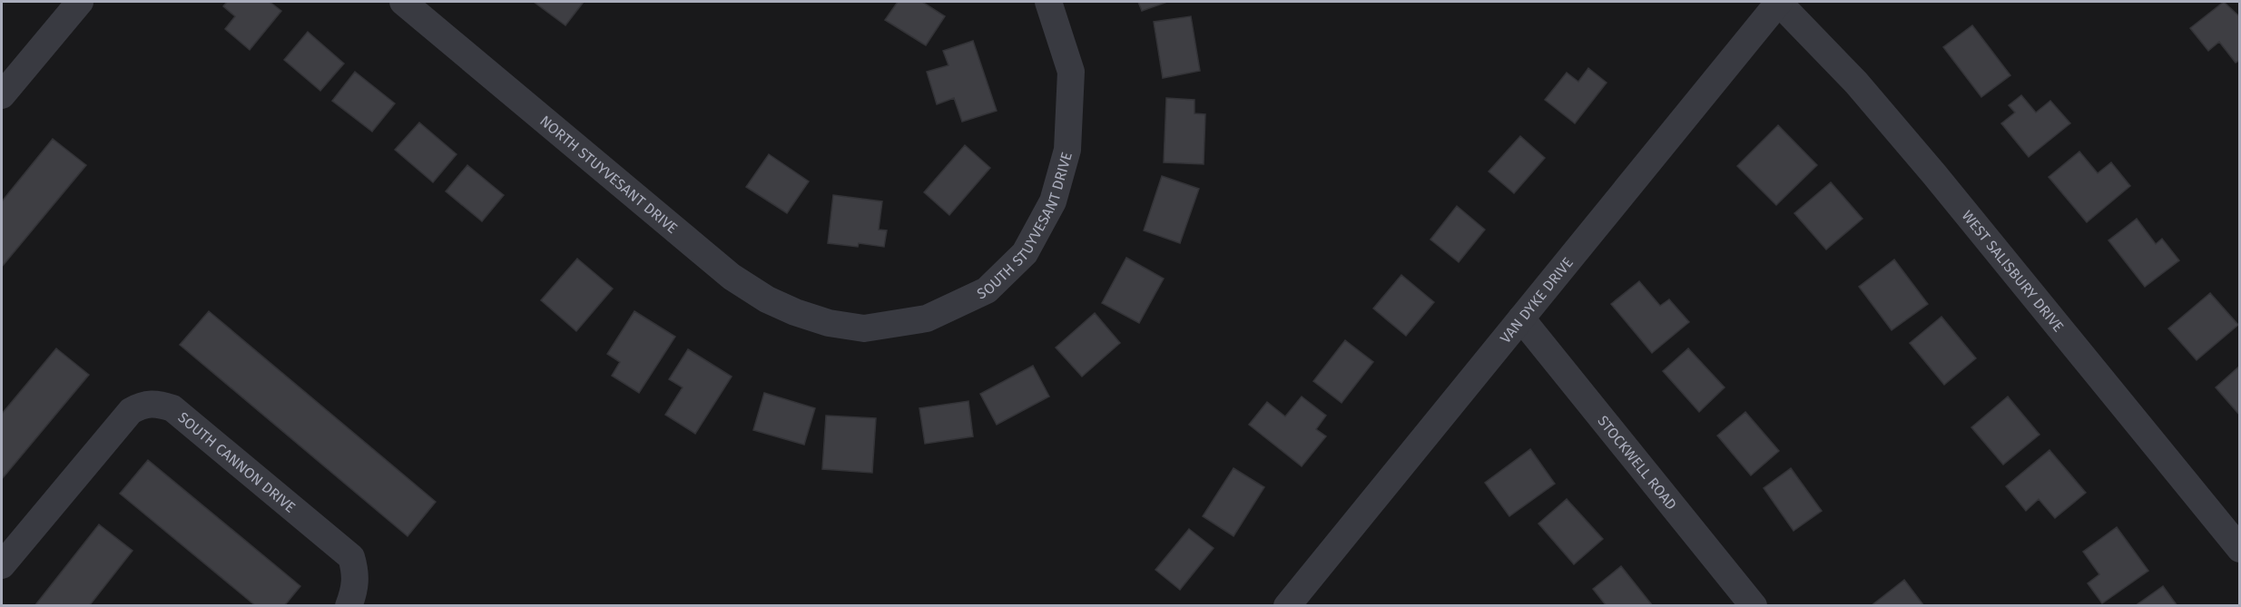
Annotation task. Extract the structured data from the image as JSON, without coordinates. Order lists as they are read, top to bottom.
{
  "streets": {
    "street": [
      "NORTH STUYVESANT DRIVE",
      "SOUTH STUYVESANT DRIVE",
      "WEST SALISBURY DRIVE",
      "VAN DYKE DRIVE",
      "SOUTH CANNON DRIVE",
      "STOCKWELL ROAD"
    ]
  },
  "crossings": [
    ["NORTH STUYVESANT DRIVE", "SOUTH STUYVESANT DRIVE"],
    ["WEST SALISBURY DRIVE", "VAN DYKE DRIVE"],
    ["VAN DYKE DRIVE", "STOCKWELL ROAD"]
  ]
}
